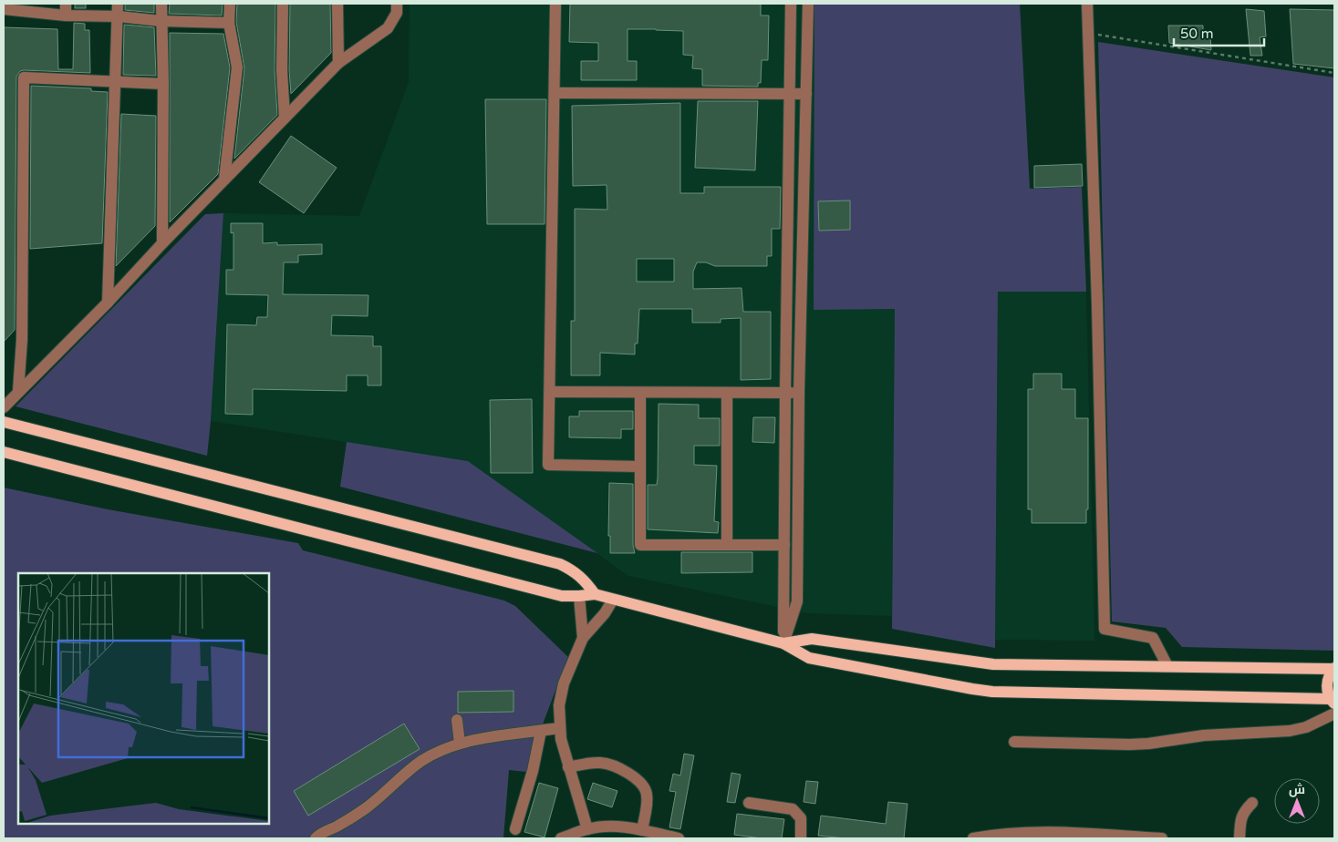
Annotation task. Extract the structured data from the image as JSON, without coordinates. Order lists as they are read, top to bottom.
{
  "scale_bar": "50 m",
  "north": "top"
}
